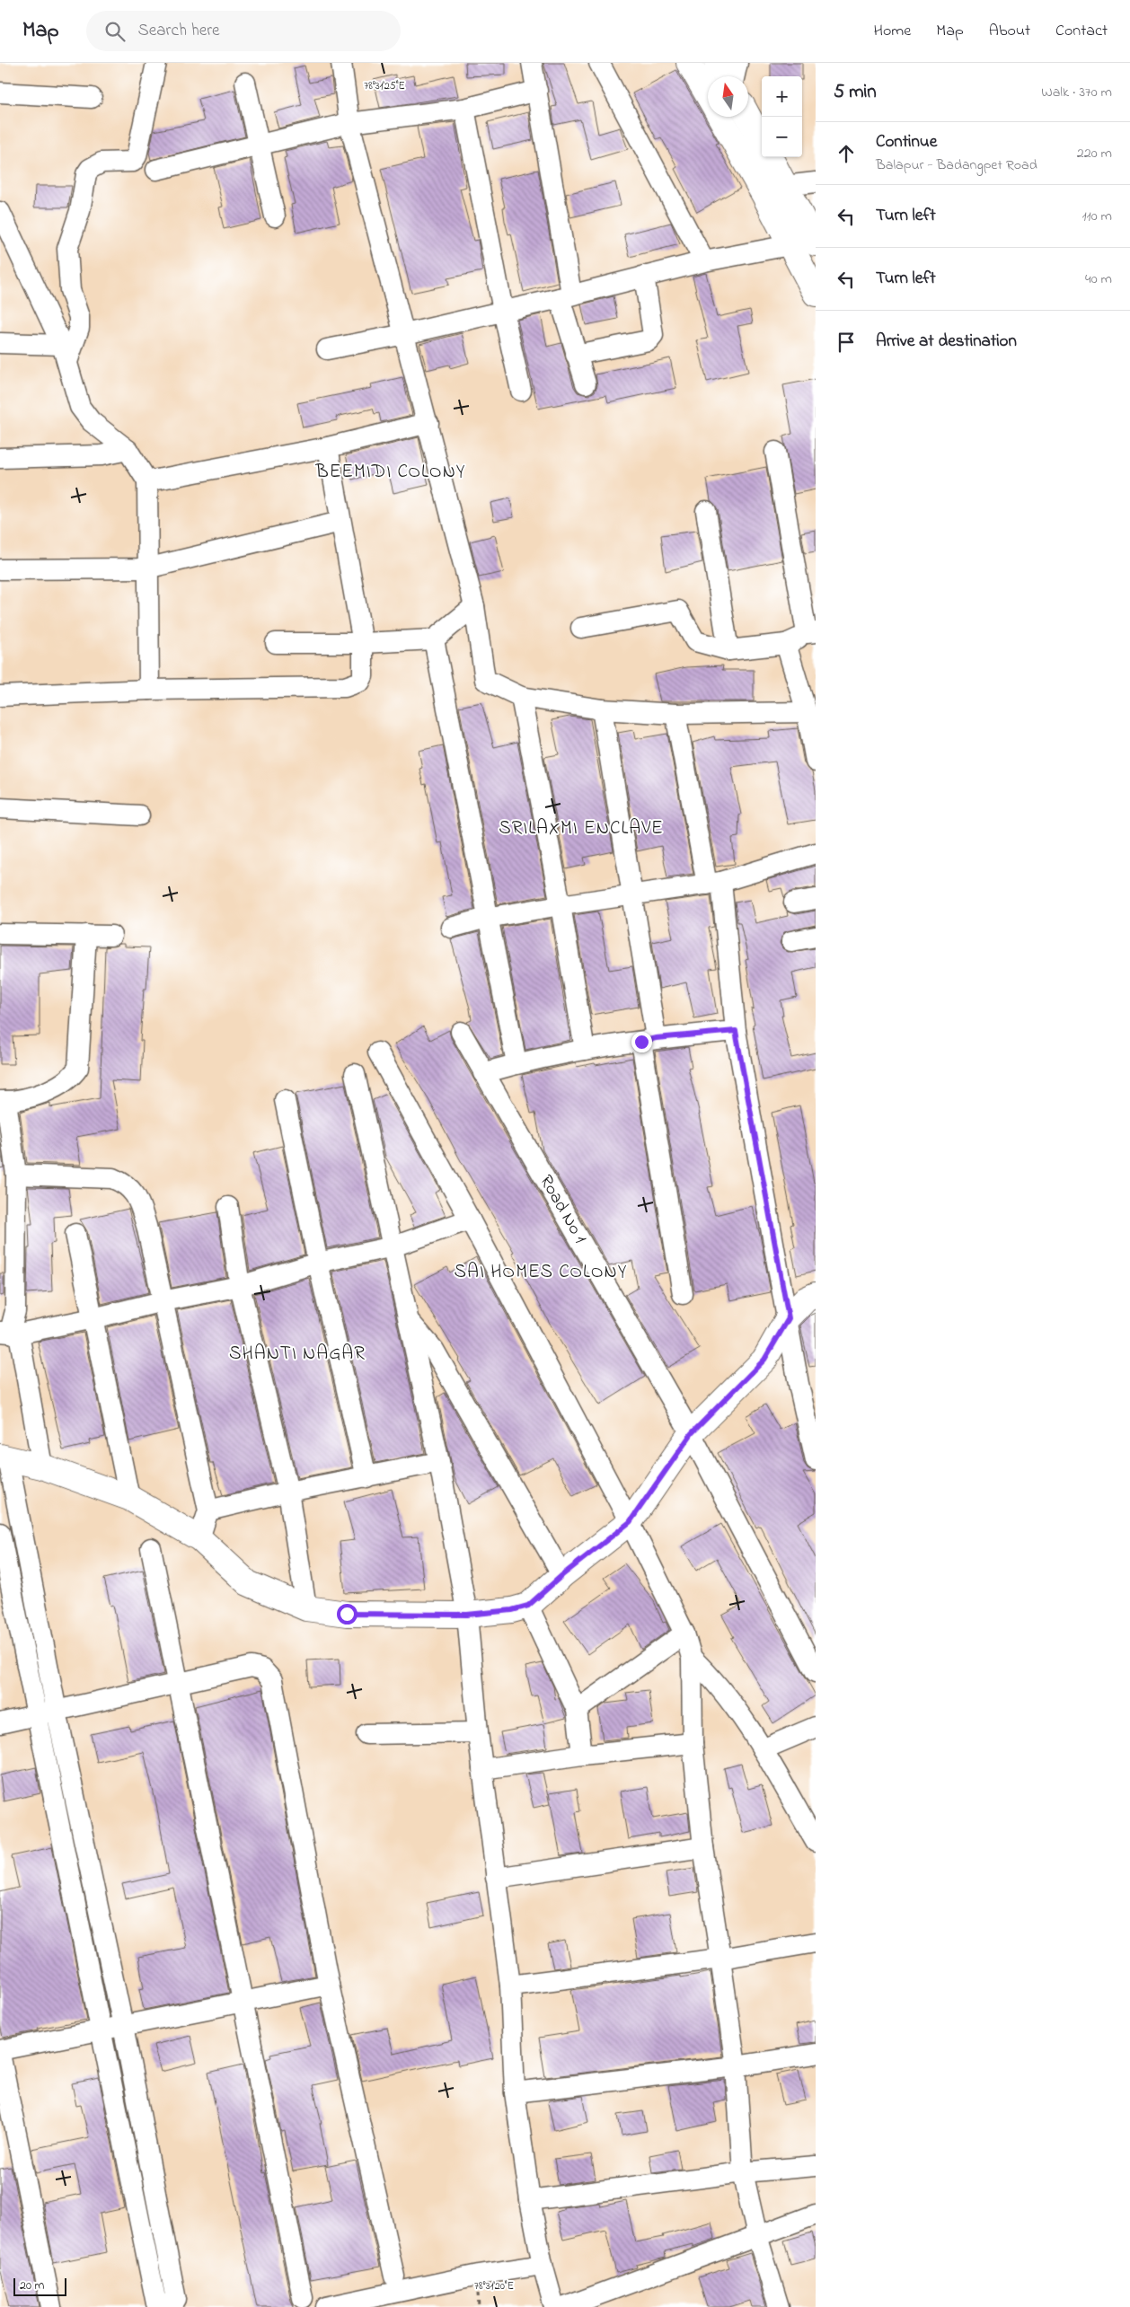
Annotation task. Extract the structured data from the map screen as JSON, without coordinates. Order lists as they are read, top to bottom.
{
  "streets": {
    "street": ["Road No 1"]
  },
  "districts": [
    "BEEMIDI COLONY",
    "SRILAXMI ENCLAVE",
    "SAI HOMES COLONY",
    "SHANTI NAGAR"
  ],
  "scale_bar": "20 m",
  "north": "top",
  "page": {
    "header": "Map",
    "search": "Search here",
    "nav": [
      "Home",
      "Map",
      "About",
      "Contact"
    ],
    "heading": ["5 min", "Walk · 370 m"],
    "map_buttons": ["+", "−"],
    "list": [
      ["Continue", "Balapur - Badangpet Road", "220 m"],
      ["Turn left", "110 m"],
      ["Turn left", "40 m"],
      "Arrive at destination"
    ],
    "scale": "20 m"
  },
  "coordinates": ["78°31'25\"E", "78°31'20\"E"]
}
